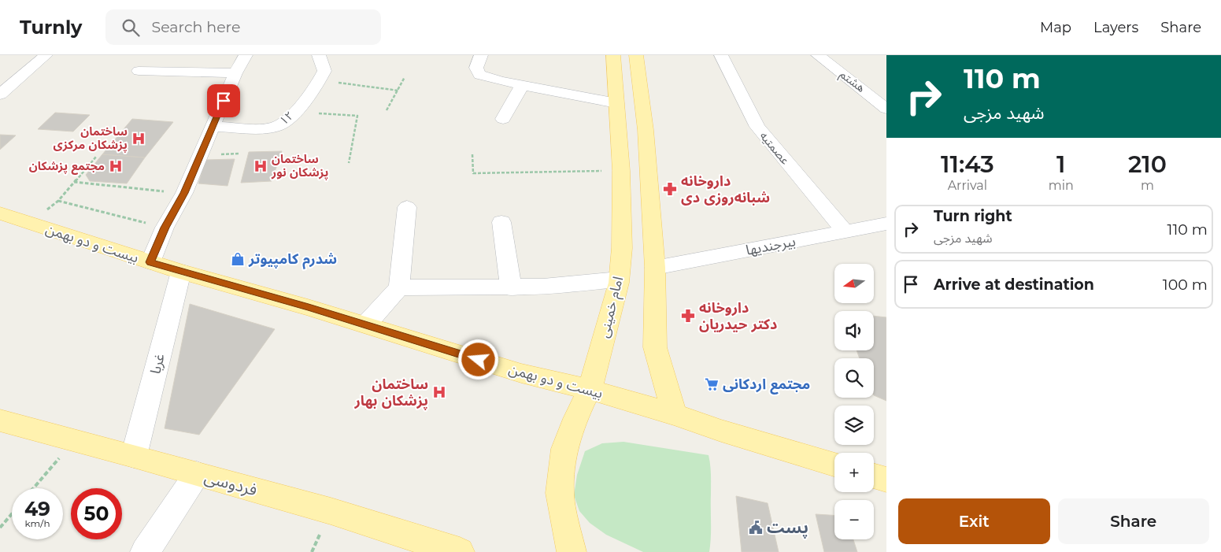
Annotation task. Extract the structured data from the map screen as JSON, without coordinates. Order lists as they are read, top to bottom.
{
  "streets": {
    "main road": ["بیست و دو بهمن", "امام خمینی", "فردوسی"],
    "street": [
      "هشتم",
      "۱۲",
      "عصمتیه",
      "بیرجندیها",
      "غربا"
    ]
  },
  "crossings": [
    ["عصمتیه", "بیرجندیها"],
    ["بیست و دو بهمن", "امام خمینی"],
    ["بیست و دو بهمن", "غربا"],
    ["غربا", "فردوسی"]
  ],
  "places": {
    "hospital": [
      "ساختمان پزشکان مرکزی",
      "مجتمع پزشکان",
      "ساختمان پزشکان نور",
      "ساختمان پزشکان بهار"
    ],
    "pharmacy": ["داروخانه شبانه‌روزی دی", "داروخانه دکتر حیدریان"],
    "shop": ["شدرم کامپیوتر"],
    "supermarket": ["مجتمع اردکانی"],
    "public building": ["پست"]
  },
  "north": "left",
  "page": {
    "header": "Turnly",
    "search": "Search here",
    "nav": ["Map", "Layers", "Share"],
    "turn": ["110 m", "شهید مزجی"],
    "eta": [
      "11:43",
      "Arrival",
      "1",
      "min",
      "210",
      "m"
    ],
    "list": [
      {
        "name": "Turn right",
        "note": "شهید مزجی",
        "value": "110 m"
      },
      {
        "name": "Arrive at destination",
        "value": "100 m"
      }
    ],
    "map_buttons": ["+", "−"],
    "speed": "49 km/h",
    "limit": "50",
    "buttons": ["Exit", "Share"]
  }
}
